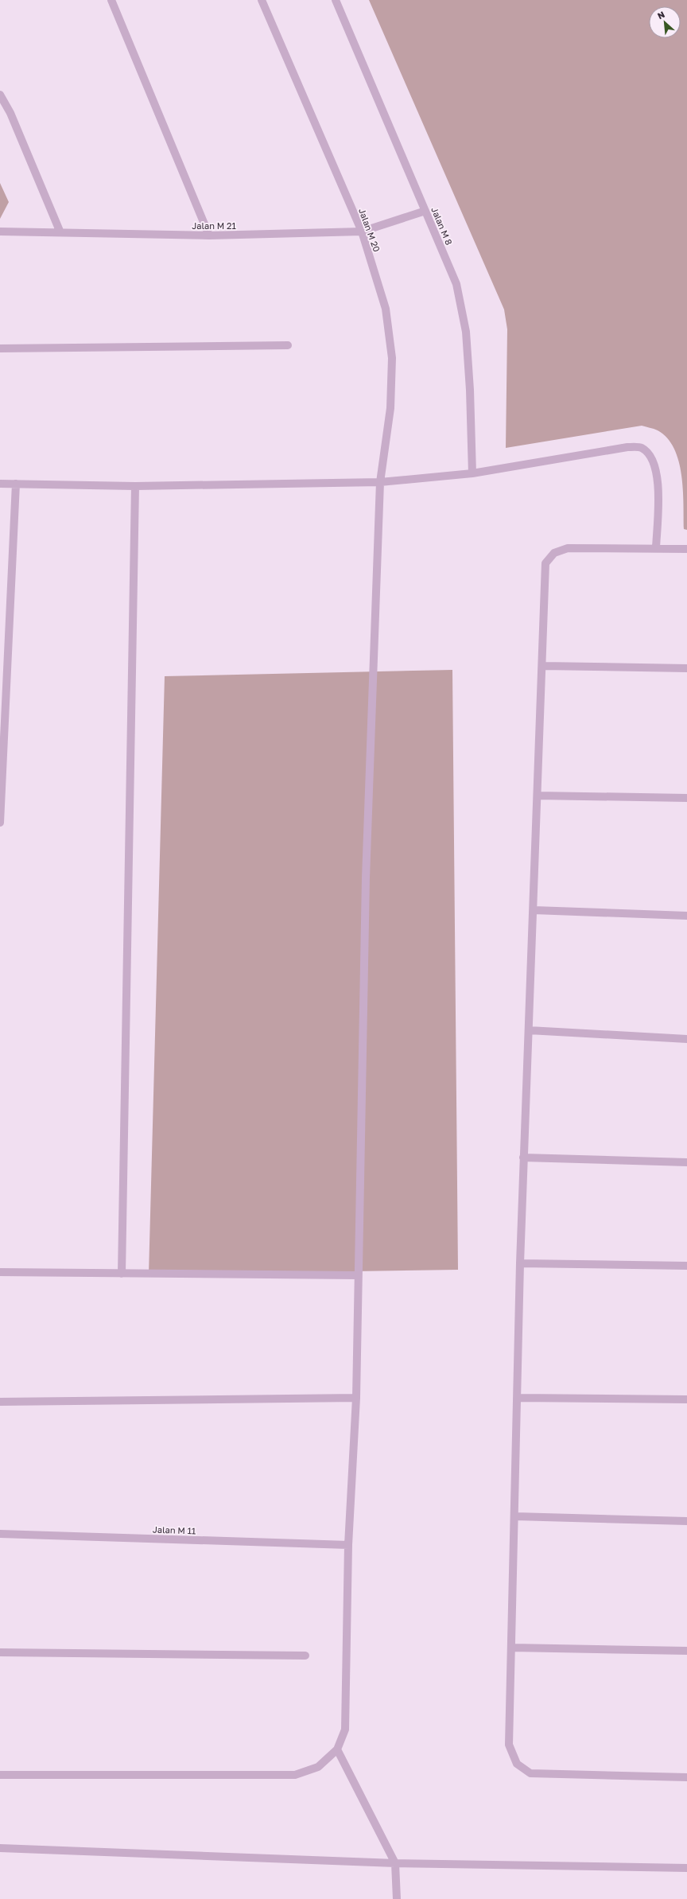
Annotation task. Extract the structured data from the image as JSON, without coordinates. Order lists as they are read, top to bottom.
{
  "streets": {
    "street": [
      "Jalan M 21",
      "Jalan M 8",
      "Jalan M 20",
      "Jalan M 11"
    ]
  },
  "crossings": [
    ["Jalan M 21", "Jalan M 8"],
    ["Jalan M 21", "Jalan M 20"],
    ["Jalan M 20", "Jalan M 11"]
  ],
  "north": "top left"
}
